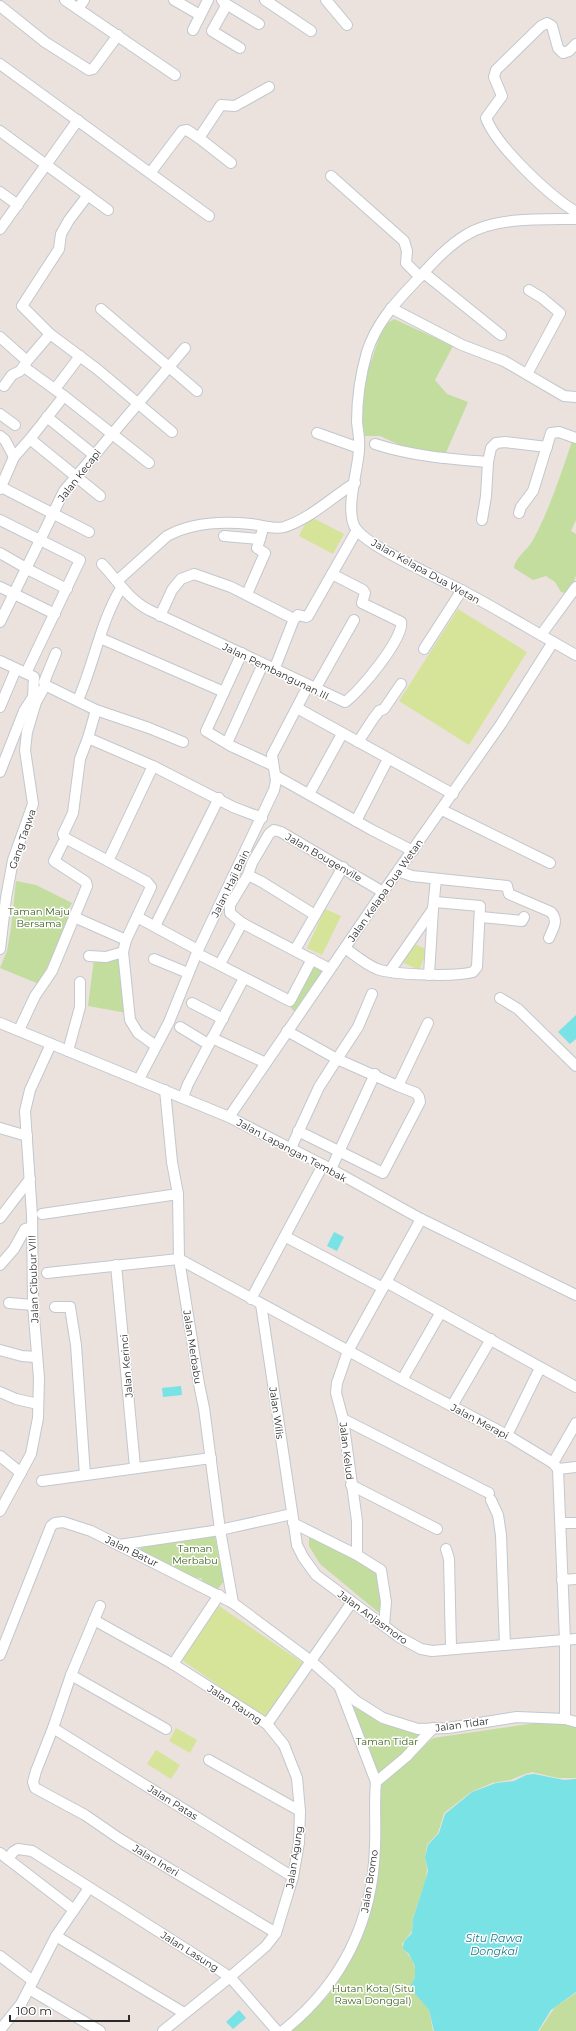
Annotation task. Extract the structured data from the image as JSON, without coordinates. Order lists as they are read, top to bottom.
{
  "streets": {
    "street": [
      "Jalan Kecapi",
      "Jalan Kelapa Dua Wetan",
      "Jalan Pembangunan III",
      "Gang Taqwa",
      "Jalan Bougenvile",
      "Jalan Haji Bain",
      "Jalan Lapangan Tembak",
      "Jalan Cibubur VIII",
      "Jalan Merbabu",
      "Jalan Kerinci",
      "Jalan Wilis",
      "Jalan Merapi",
      "Jalan Kelud",
      "Jalan Batur",
      "Jalan Anjasmoro",
      "Jalan Raung",
      "Jalan Tidar",
      "Jalan Patas",
      "Jalan Agung",
      "Jalan Ineri",
      "Jalan Bromo",
      "Jalan Lasung"
    ]
  },
  "crossings": [
    ["Jalan Kelapa Dua Wetan", "Jalan Bougenvile"],
    ["Jalan Kelapa Dua Wetan", "Jalan Lapangan Tembak"],
    ["Jalan Haji Bain", "Jalan Lapangan Tembak"],
    ["Jalan Lapangan Tembak", "Jalan Cibubur VIII"],
    ["Jalan Lapangan Tembak", "Jalan Merbabu"],
    ["Jalan Lapangan Tembak", "Jalan Kelud"],
    ["Jalan Merbabu", "Jalan Merapi"],
    ["Jalan Merbabu", "Jalan Batur"],
    ["Jalan Wilis", "Jalan Merapi"],
    ["Jalan Wilis", "Jalan Anjasmoro"],
    ["Jalan Merapi", "Jalan Kelud"],
    ["Jalan Batur", "Jalan Raung"],
    ["Jalan Batur", "Jalan Tidar"],
    ["Jalan Anjasmoro", "Jalan Raung"],
    ["Jalan Raung", "Jalan Agung"],
    ["Jalan Patas", "Jalan Agung"],
    ["Jalan Patas", "Jalan Ineri"],
    ["Jalan Agung", "Jalan Ineri"],
    ["Jalan Agung", "Jalan Lasung"]
  ],
  "water": ["Situ Rawa Dongkal"],
  "parks": [
    "Taman Maju Bersama",
    "Taman Merbabu",
    "Taman Tidar",
    "Hutan Kota (Situ Rawa Donggal)"
  ],
  "scale_bar": "100 m"
}
